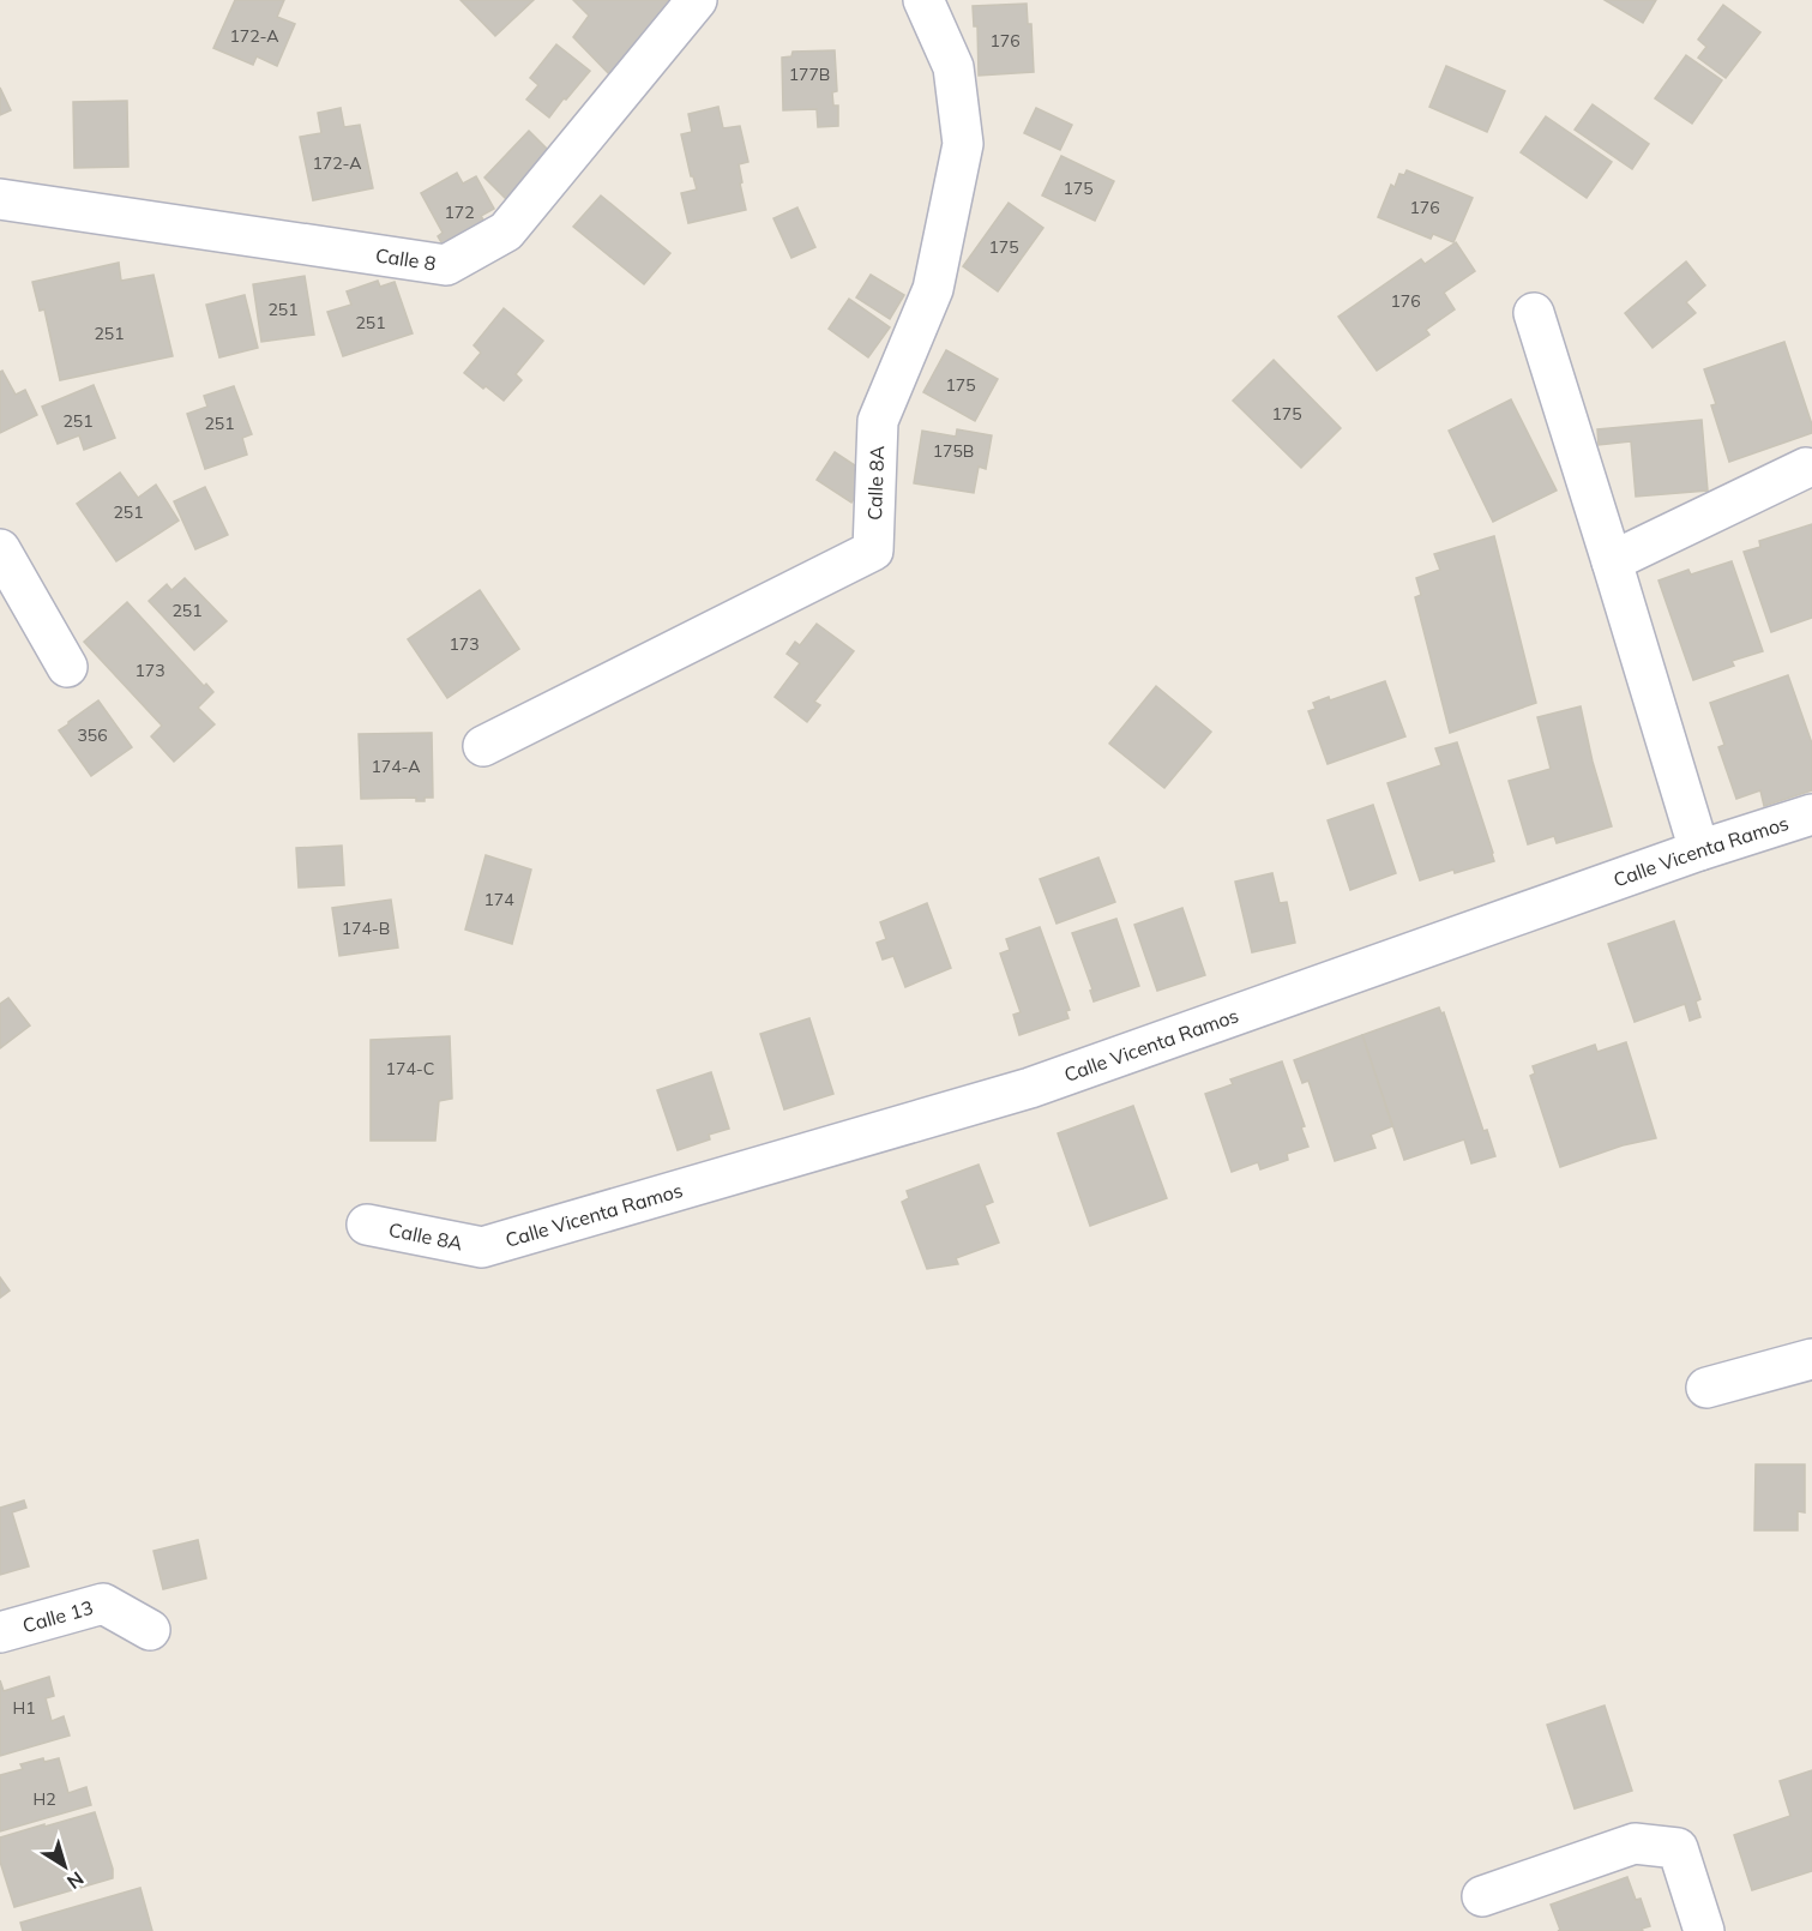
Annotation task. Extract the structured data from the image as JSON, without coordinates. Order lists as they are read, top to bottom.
{
  "streets": {
    "street": [
      "Calle 8",
      "Calle 8A",
      "Calle Vicenta Ramos",
      "Calle 13"
    ]
  },
  "crossings": [
    ["Calle 8A", "Calle Vicenta Ramos"]
  ],
  "house_numbers": [
    "172-A",
    "176",
    "177B",
    "172-A",
    "175",
    "176",
    "172",
    "175",
    "176",
    "251",
    "251",
    "251",
    "175",
    "175",
    "251",
    "251",
    "175B",
    "251",
    "251",
    "173",
    "173",
    "356",
    "174-A",
    "174",
    "174-B",
    "174-C",
    "H1",
    "H2"
  ],
  "north": "bottom right"
}
